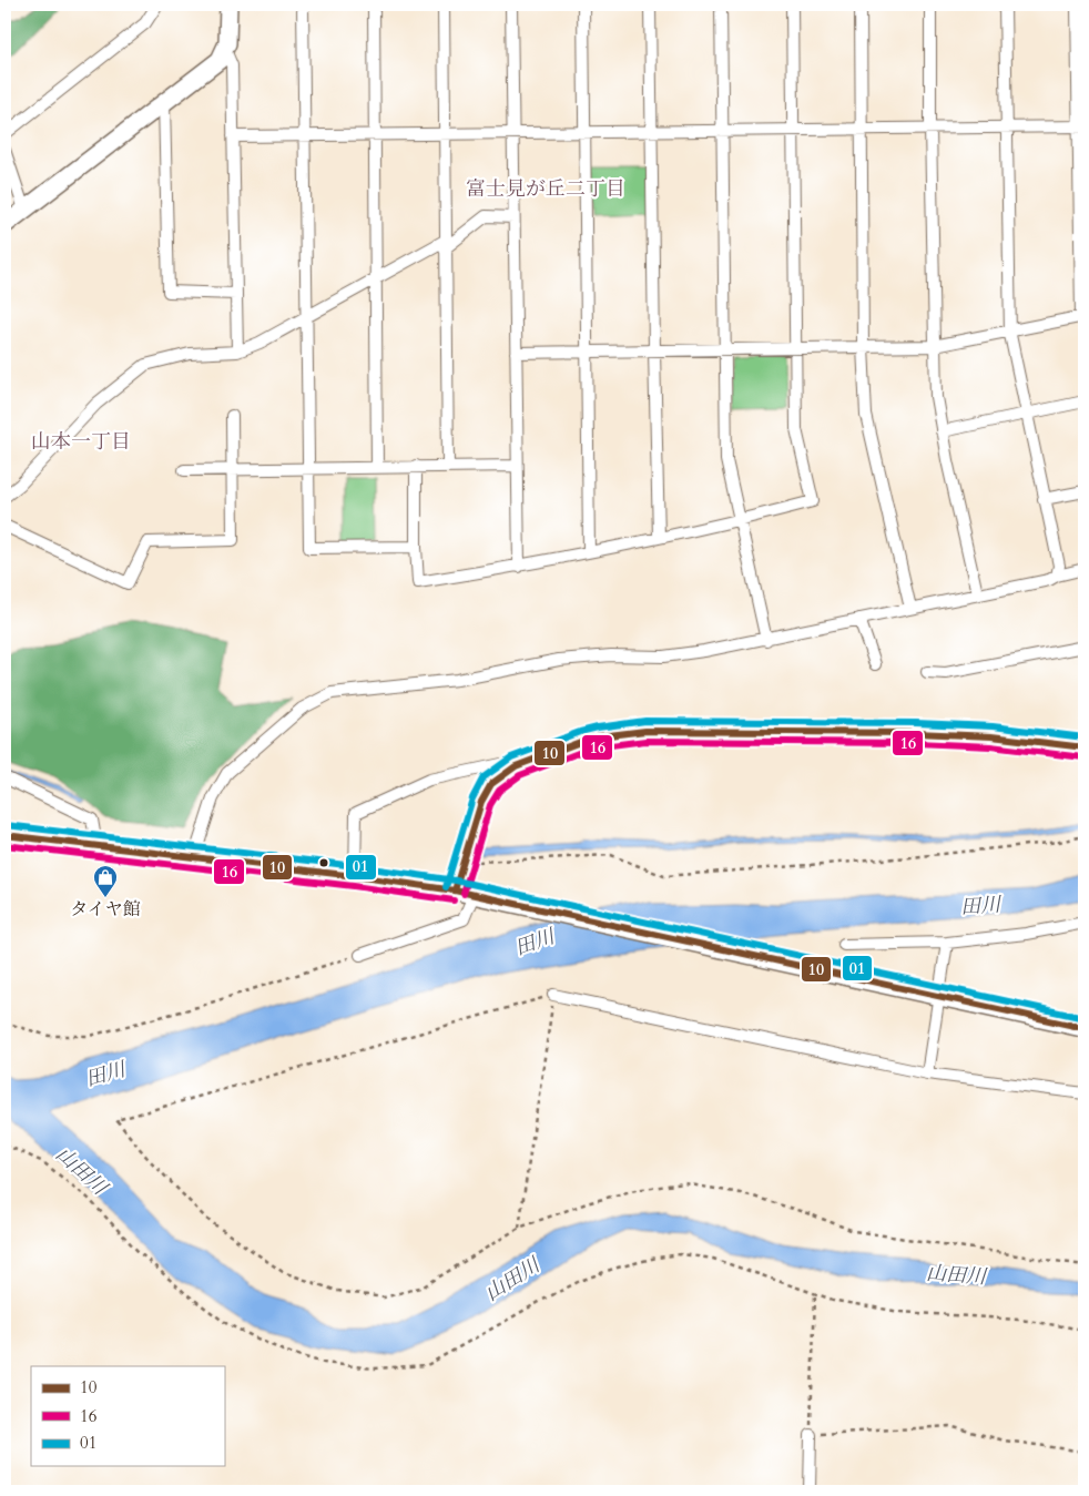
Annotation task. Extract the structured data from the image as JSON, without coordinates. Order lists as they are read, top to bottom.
{
  "districts": ["富士見が丘二丁目", "山本一丁目"],
  "water": ["田川", "山田川"],
  "places": {
    "shop": ["タイヤ館"]
  },
  "lines": ["transit line 01", "transit line 10", "transit line 16"],
  "legend": ["10", "16", "01"]
}
